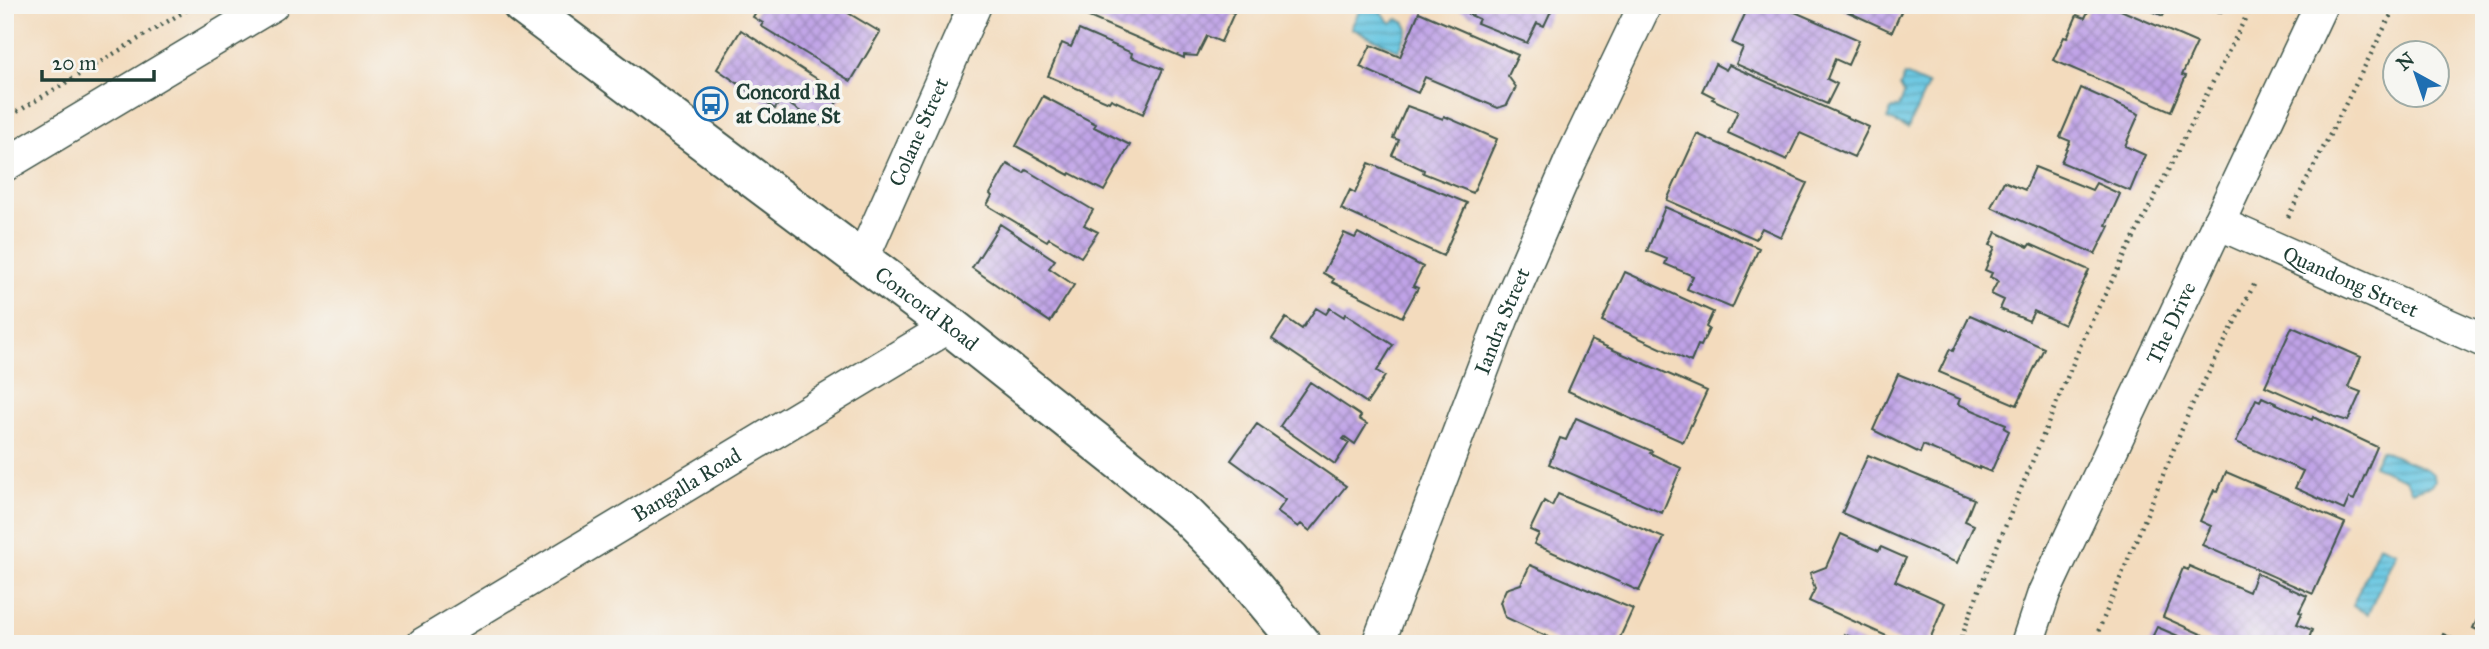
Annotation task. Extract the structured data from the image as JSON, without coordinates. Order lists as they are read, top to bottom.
{
  "streets": {
    "main road": ["Concord Road"],
    "street": [
      "Colane Street",
      "Quandong Street",
      "Iandra Street",
      "The Drive",
      "Bangalla Road"
    ]
  },
  "crossings": [
    ["Colane Street", "Concord Road"],
    ["Quandong Street", "The Drive"],
    ["Concord Road", "Bangalla Road"]
  ],
  "places": {
    "bus stop": ["Concord Rd at Colane St"]
  },
  "scale_bar": "20 m",
  "north": "top left"
}
